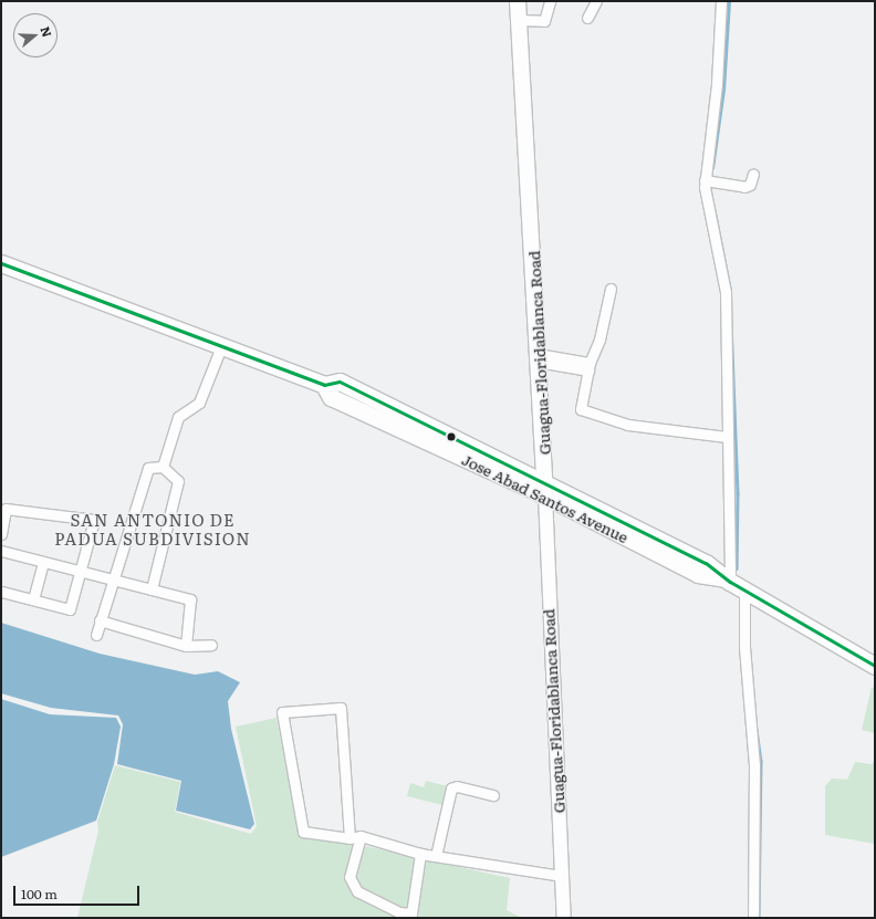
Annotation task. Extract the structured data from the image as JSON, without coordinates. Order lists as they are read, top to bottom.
{
  "streets": {
    "highway": ["Jose Abad Santos Avenue"],
    "main road": ["Guagua-Floridablanca Road"]
  },
  "crossings": [
    ["Guagua-Floridablanca Road", "Jose Abad Santos Avenue"]
  ],
  "districts": ["SAN ANTONIO DE PADUA SUBDIVISION"],
  "scale_bar": "100 m",
  "north": "right"
}
